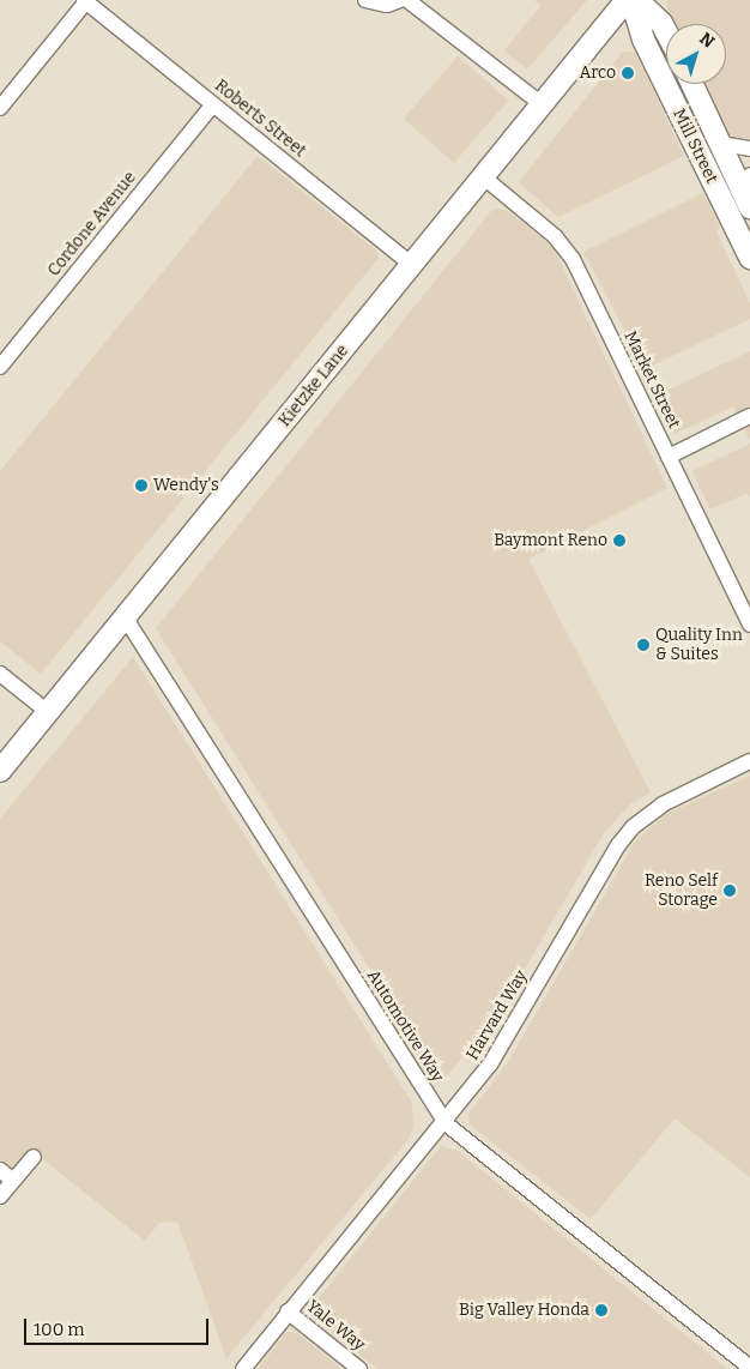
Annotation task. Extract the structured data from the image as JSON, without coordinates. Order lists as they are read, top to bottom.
{
  "streets": {
    "main road": ["Mill Street", "Kietzke Lane"],
    "street": [
      "Roberts Street",
      "Cordone Avenue",
      "Market Street",
      "Harvard Way",
      "Automotive Way",
      "Yale Way"
    ]
  },
  "crossings": [
    ["Roberts Street", "Cordone Avenue"],
    ["Roberts Street", "Kietzke Lane"],
    ["Mill Street", "Kietzke Lane"],
    ["Market Street", "Kietzke Lane"],
    ["Kietzke Lane", "Automotive Way"],
    ["Harvard Way", "Automotive Way"],
    ["Harvard Way", "Yale Way"]
  ],
  "places": [
    "Arco",
    "Wendy's",
    "Baymont Reno",
    "Quality Inn & Suites",
    "Reno Self Storage",
    "Big Valley Honda"
  ],
  "scale_bar": "100 m",
  "north": "top right"
}
